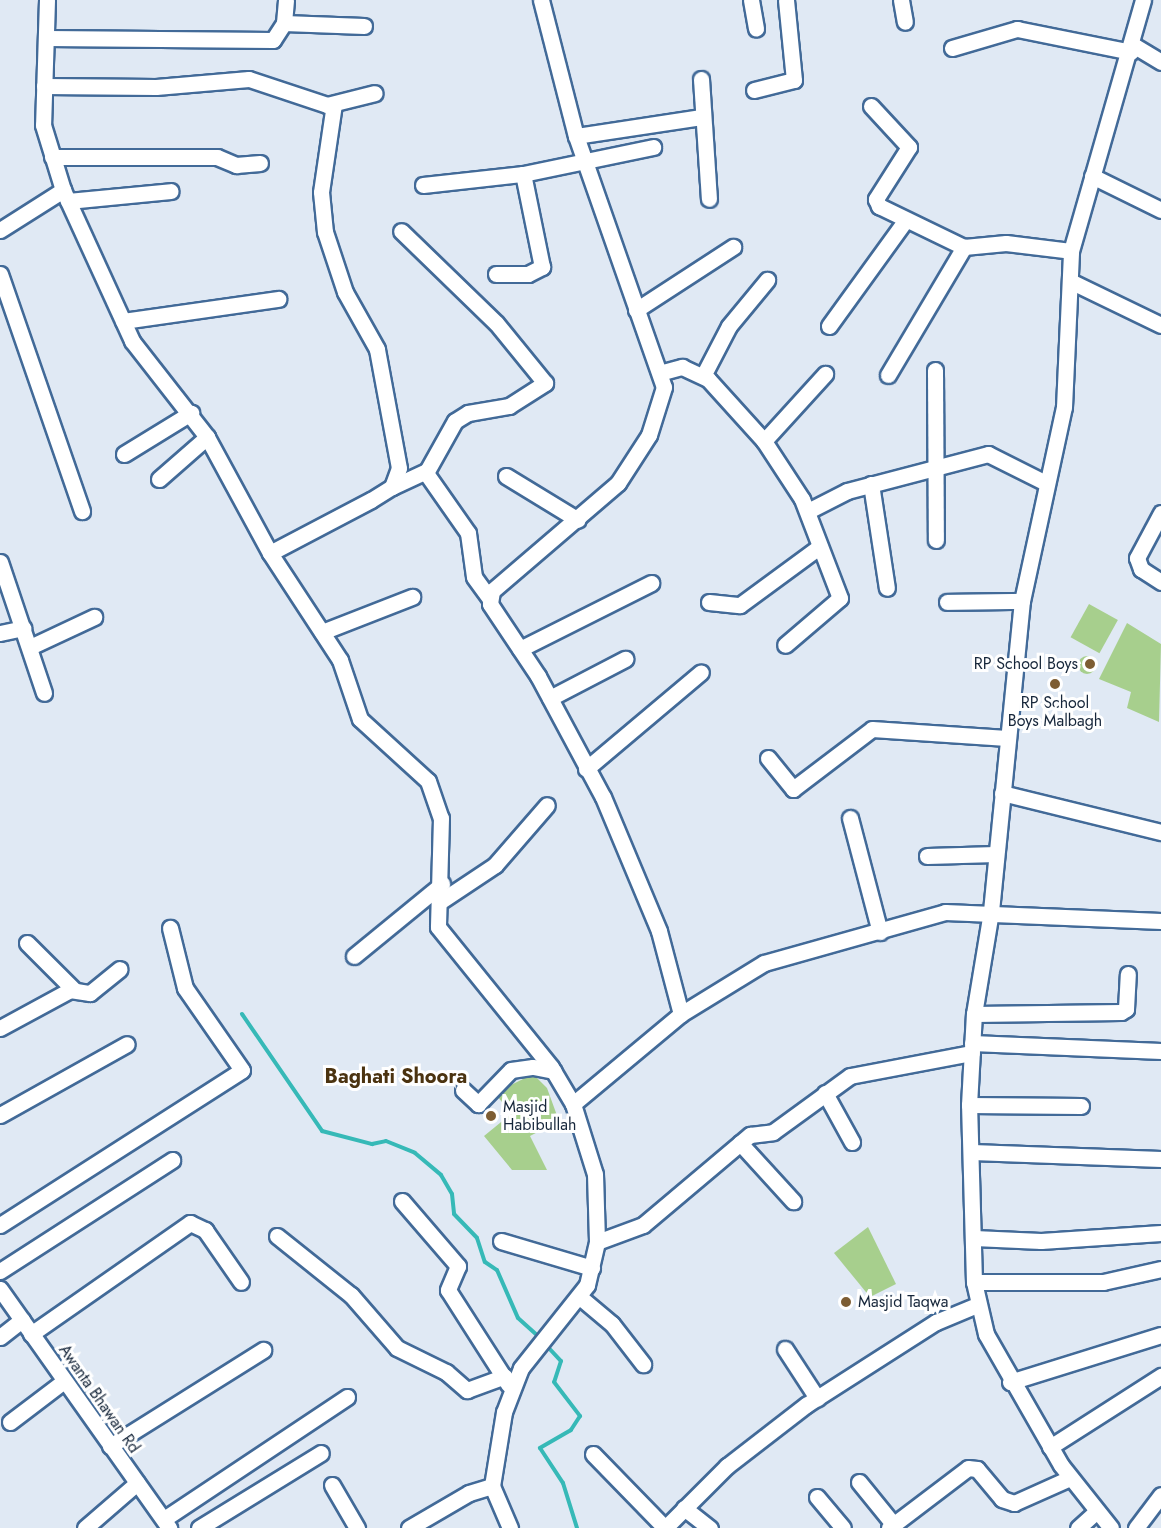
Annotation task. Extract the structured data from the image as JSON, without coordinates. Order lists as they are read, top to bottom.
{
  "streets": {
    "street": ["Awanta Bhawan Rd"]
  },
  "districts": ["Baghati Shoora"],
  "places": [
    "RP School Boys",
    "RP School Boys Malbagh",
    "Masjid Habibullah",
    "Masjid Taqwa"
  ]
}
